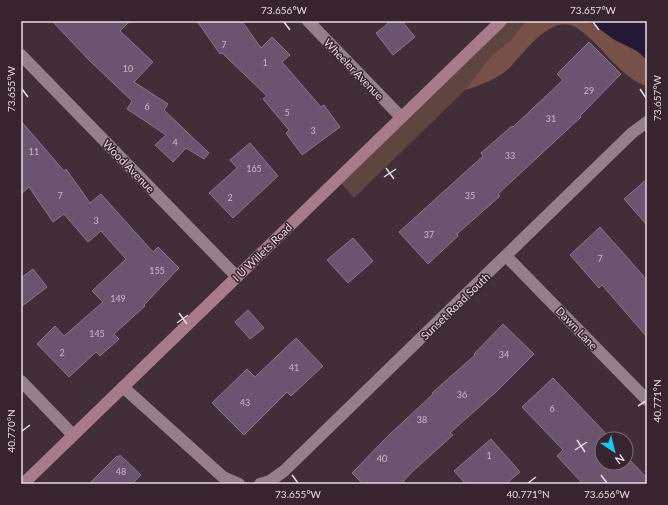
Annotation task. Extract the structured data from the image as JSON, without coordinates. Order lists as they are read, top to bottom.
{
  "streets": {
    "main road": ["I U Willets Road"],
    "street": [
      "Wheeler Avenue",
      "Wood Avenue",
      "Sunset Road South",
      "Dawn Lane"
    ]
  },
  "crossings": [
    ["Wheeler Avenue", "I U Willets Road"],
    ["Wood Avenue", "I U Willets Road"],
    ["Sunset Road South", "Dawn Lane"]
  ],
  "house_numbers": [
    "7",
    "1",
    "10",
    "29",
    "6",
    "5",
    "31",
    "3",
    "4",
    "11",
    "33",
    "165",
    "7",
    "35",
    "2",
    "3",
    "37",
    "7",
    "155",
    "149",
    "145",
    "2",
    "34",
    "41",
    "36",
    "43",
    "6",
    "38",
    "1",
    "40",
    "48"
  ],
  "north": "bottom right",
  "coordinates": [
    "73.656°W",
    "73.657°W",
    "73.655°W",
    "40.771°N",
    "40.770°N"
  ]
}
